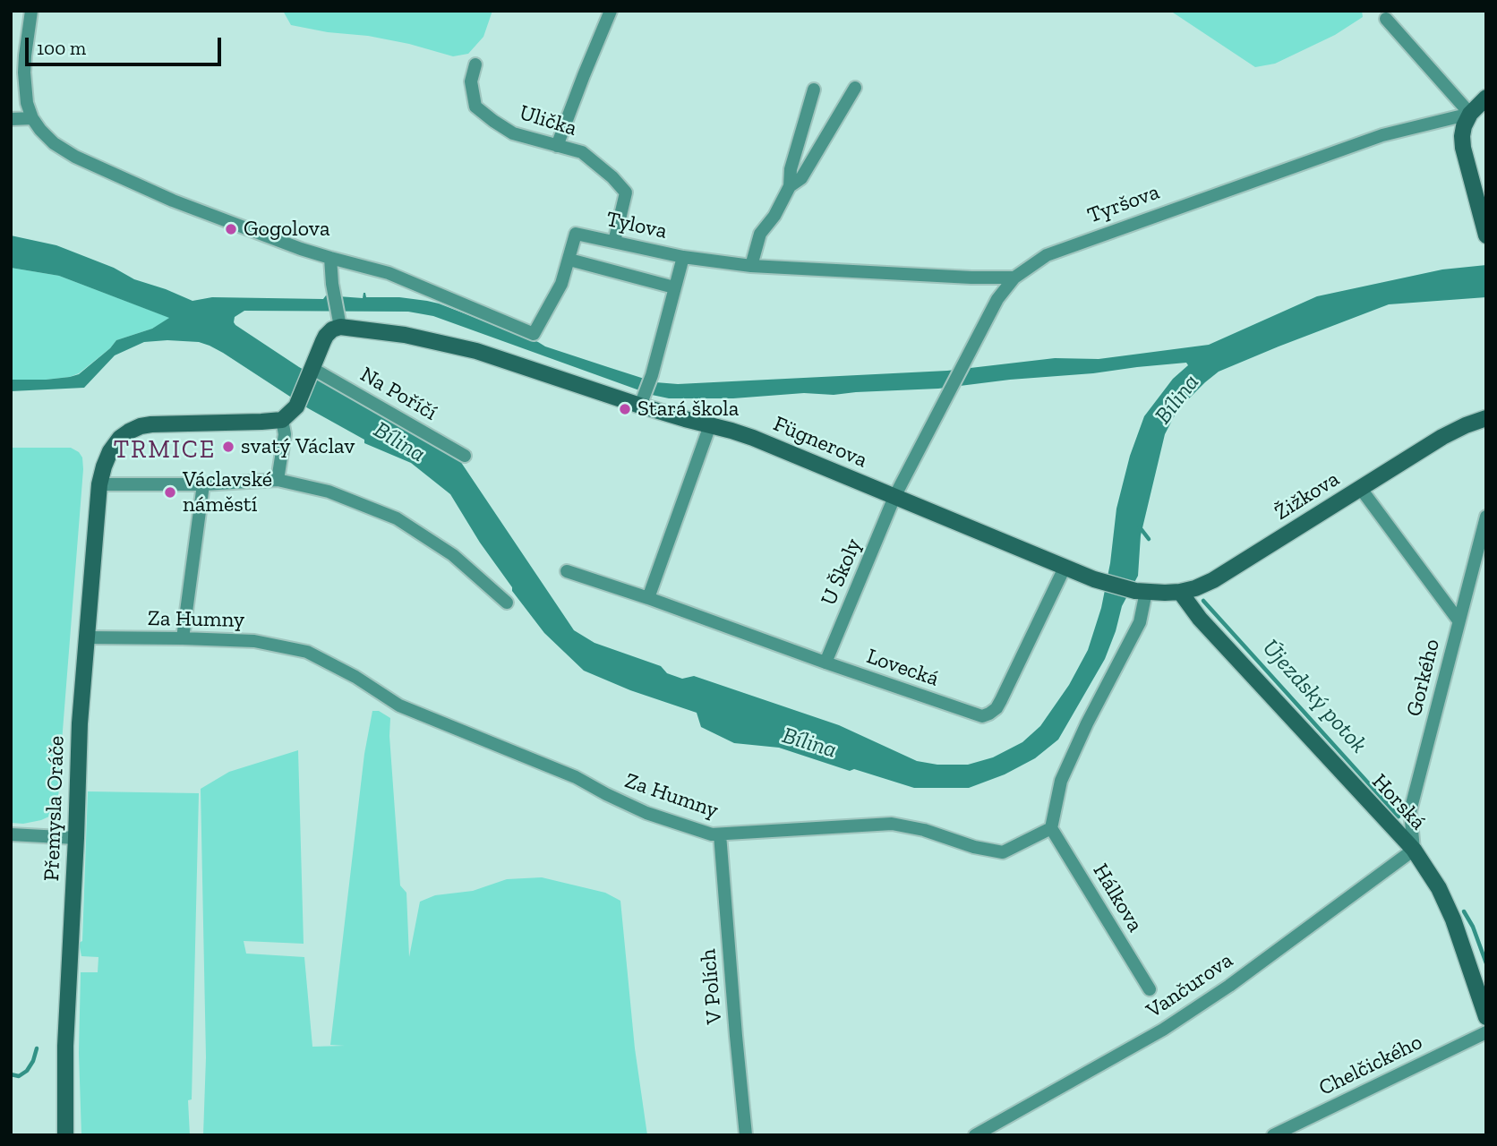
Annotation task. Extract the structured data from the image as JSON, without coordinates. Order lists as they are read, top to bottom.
{
  "streets": {
    "main road": [
      "Fügnerova",
      "Žižkova",
      "Horská",
      "Přemysla Oráče"
    ],
    "street": [
      "Ulička",
      "Tyršova",
      "Tylova",
      "Na Poříčí",
      "U Školy",
      "Za Humny",
      "Lovecká",
      "Gorkého",
      "Hálkova",
      "Vančurova",
      "V Polích",
      "Chelčického"
    ]
  },
  "crossings": [
    ["Ulička", "Tylova"],
    ["Tyršova", "Tylova"],
    ["Tyršova", "Fügnerova"],
    ["Tyršova", "U Školy"],
    ["Fügnerova", "Žižkova"],
    ["Fügnerova", "U Školy"],
    ["Fügnerova", "Lovecká"],
    ["Žižkova", "Horská"],
    ["U Školy", "Lovecká"],
    ["Za Humny", "Přemysla Oráče"],
    ["Za Humny", "Hálkova"],
    ["Za Humny", "V Polích"],
    ["Gorkého", "Horská"],
    ["Gorkého", "Vančurova"],
    ["Horská", "Vančurova"]
  ],
  "districts": ["TRMICE"],
  "water": ["Bílina", "Újezdský potok"],
  "places": [
    "Gogolova",
    "Stará škola",
    "svatý Václav",
    "Václavské náměstí"
  ],
  "scale_bar": "100 m"
}
